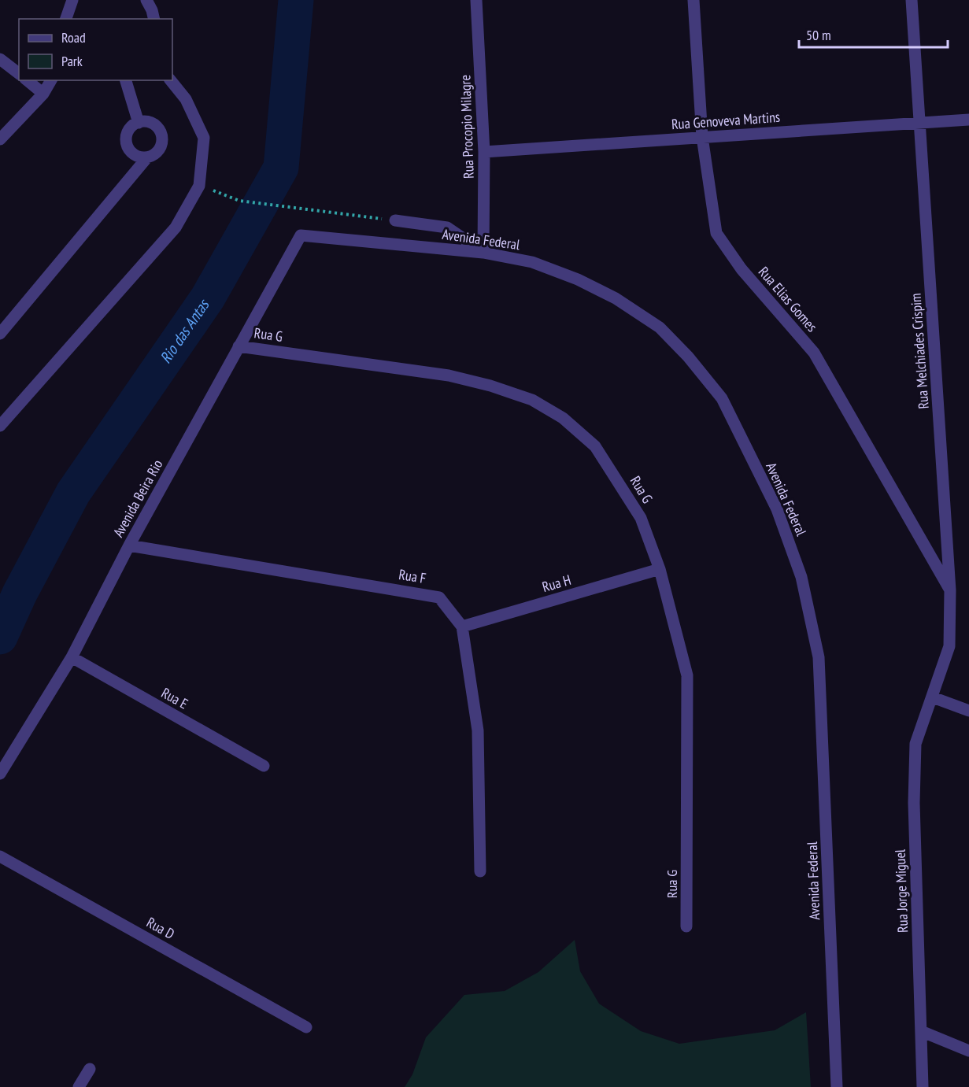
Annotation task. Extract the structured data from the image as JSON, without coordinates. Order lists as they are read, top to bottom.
{
  "streets": {
    "street": [
      "Rua Genoveva Martins",
      "Rua Procopio Milagre",
      "Avenida Federal",
      "Rua Elias Gomes",
      "Rua G",
      "Rua Melchiades Crispim",
      "Avenida Beira Rio",
      "Rua F",
      "Rua H",
      "Rua E",
      "Rua Jorge Miguel",
      "Rua D"
    ]
  },
  "crossings": [
    ["Rua Genoveva Martins", "Rua Procopio Milagre"],
    ["Rua Genoveva Martins", "Rua Elias Gomes"],
    ["Rua Genoveva Martins", "Rua Melchiades Crispim"],
    ["Rua Procopio Milagre", "Avenida Federal"],
    ["Avenida Federal", "Avenida Beira Rio"],
    ["Rua Elias Gomes", "Rua Melchiades Crispim"],
    ["Rua G", "Avenida Beira Rio"],
    ["Rua G", "Rua H"],
    ["Rua Melchiades Crispim", "Rua Jorge Miguel"],
    ["Avenida Beira Rio", "Rua F"],
    ["Avenida Beira Rio", "Rua E"],
    ["Rua F", "Rua H"]
  ],
  "water": ["Rio das Antas"],
  "legend": ["Road", "Park"],
  "scale_bar": "50 m"
}
